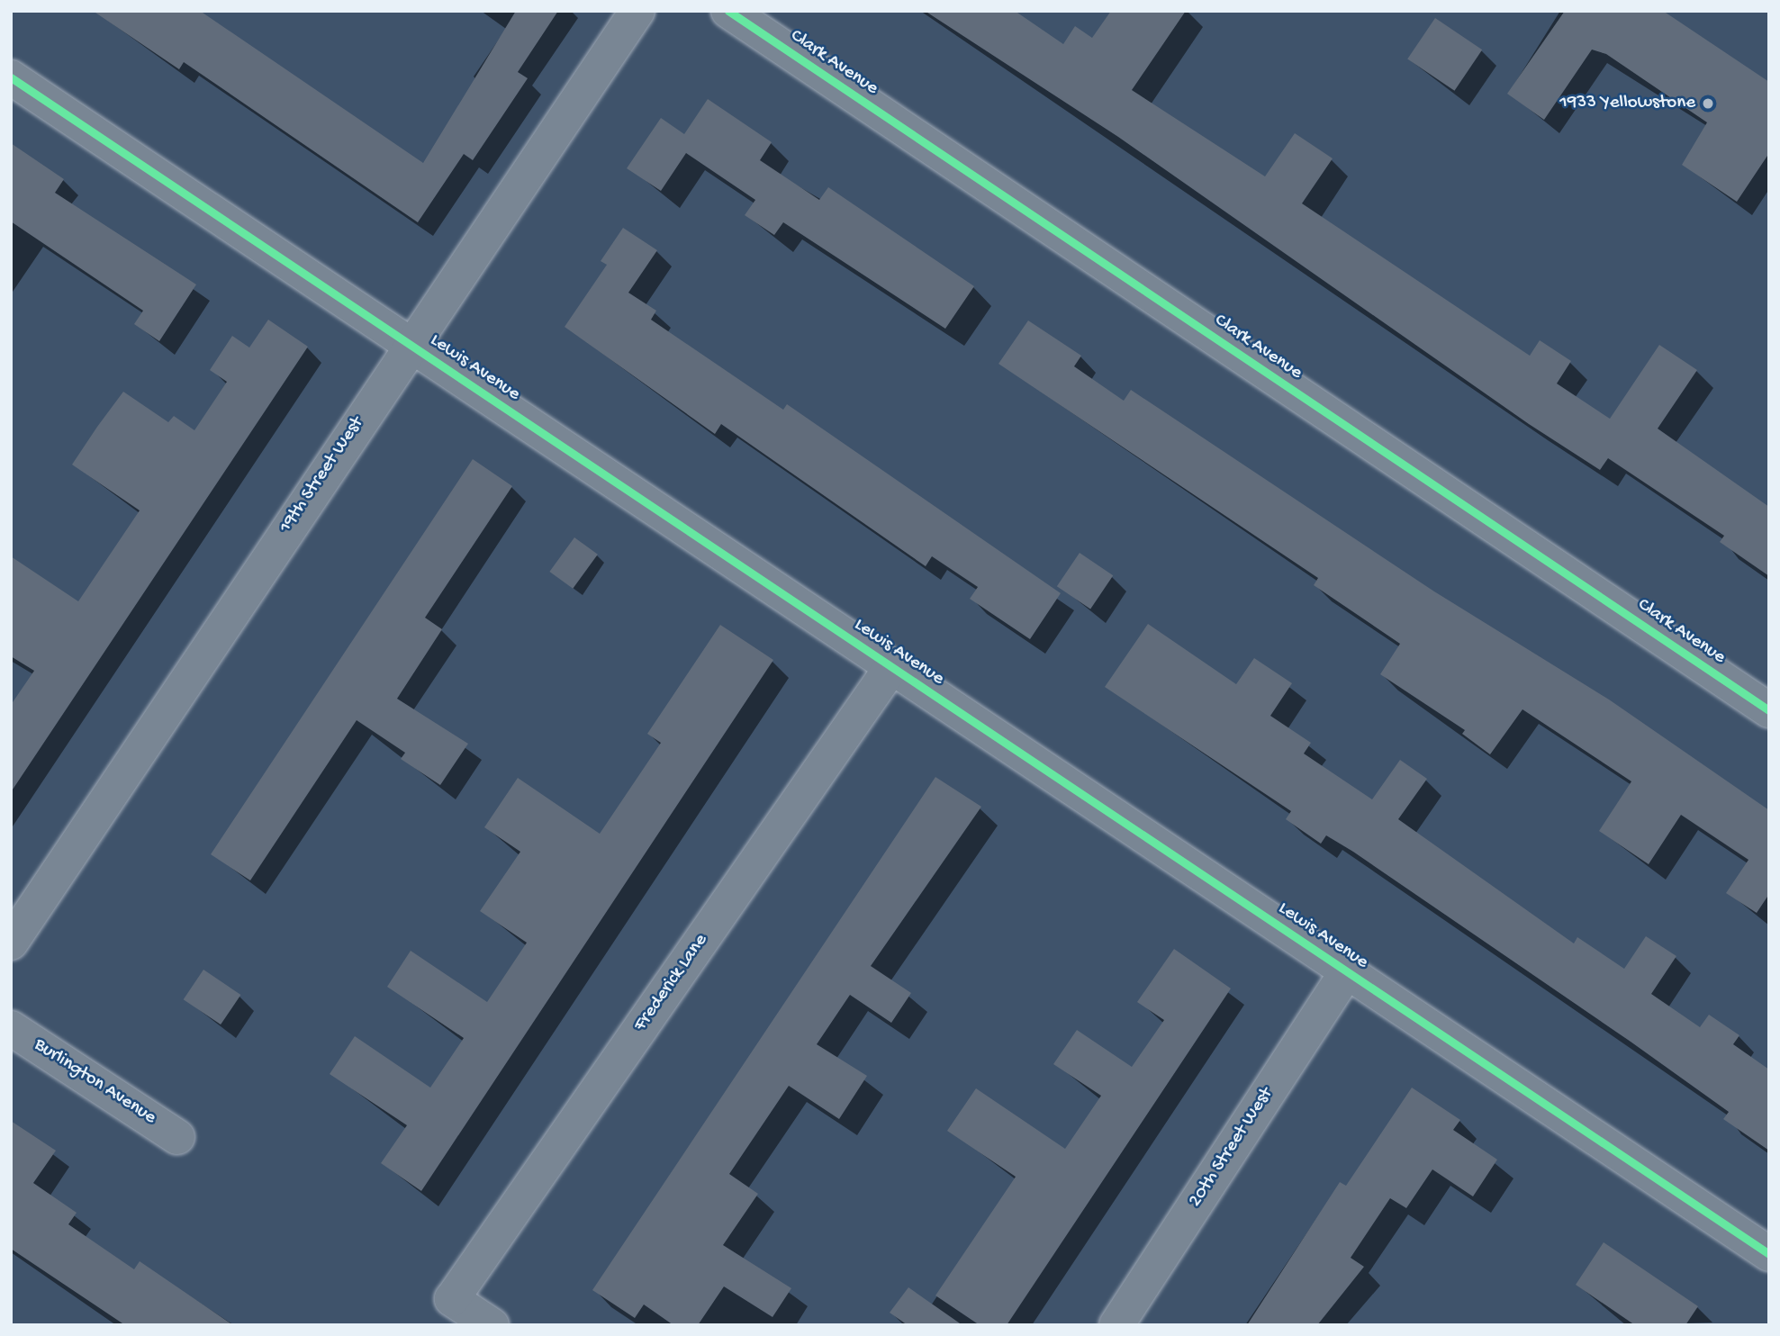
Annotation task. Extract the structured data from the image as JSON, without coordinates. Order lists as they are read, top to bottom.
{
  "streets": {
    "street": [
      "Clark Avenue",
      "Lewis Avenue",
      "19th Street West",
      "Frederick Lane",
      "Burlington Avenue",
      "20th Street West"
    ]
  },
  "crossings": [
    ["Lewis Avenue", "19th Street West"],
    ["Lewis Avenue", "Frederick Lane"],
    ["Lewis Avenue", "20th Street West"]
  ],
  "places": ["1933 Yellowstone"]
}
